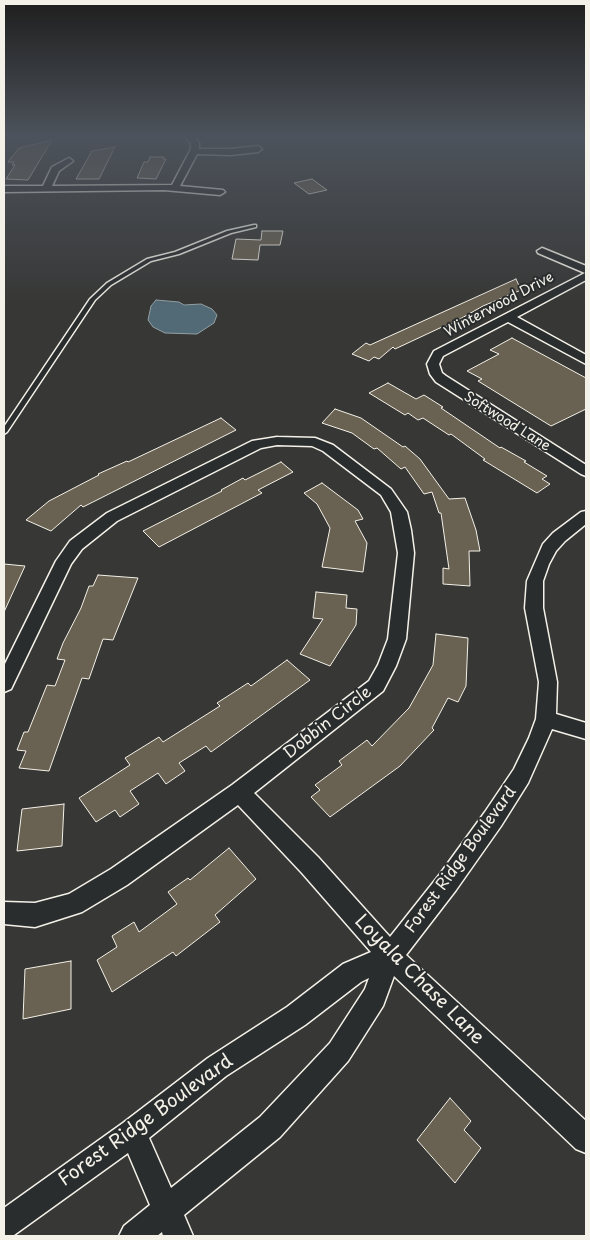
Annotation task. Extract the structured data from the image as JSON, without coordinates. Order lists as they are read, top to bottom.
{
  "streets": {
    "street": [
      "Winterwood Drive",
      "Softwood Lane",
      "Dobbin Circle",
      "Forest Ridge Boulevard",
      "Loyala Chase Lane"
    ]
  },
  "crossings": [
    ["Winterwood Drive", "Softwood Lane"],
    ["Dobbin Circle", "Loyala Chase Lane"],
    ["Forest Ridge Boulevard", "Loyala Chase Lane"]
  ]
}
